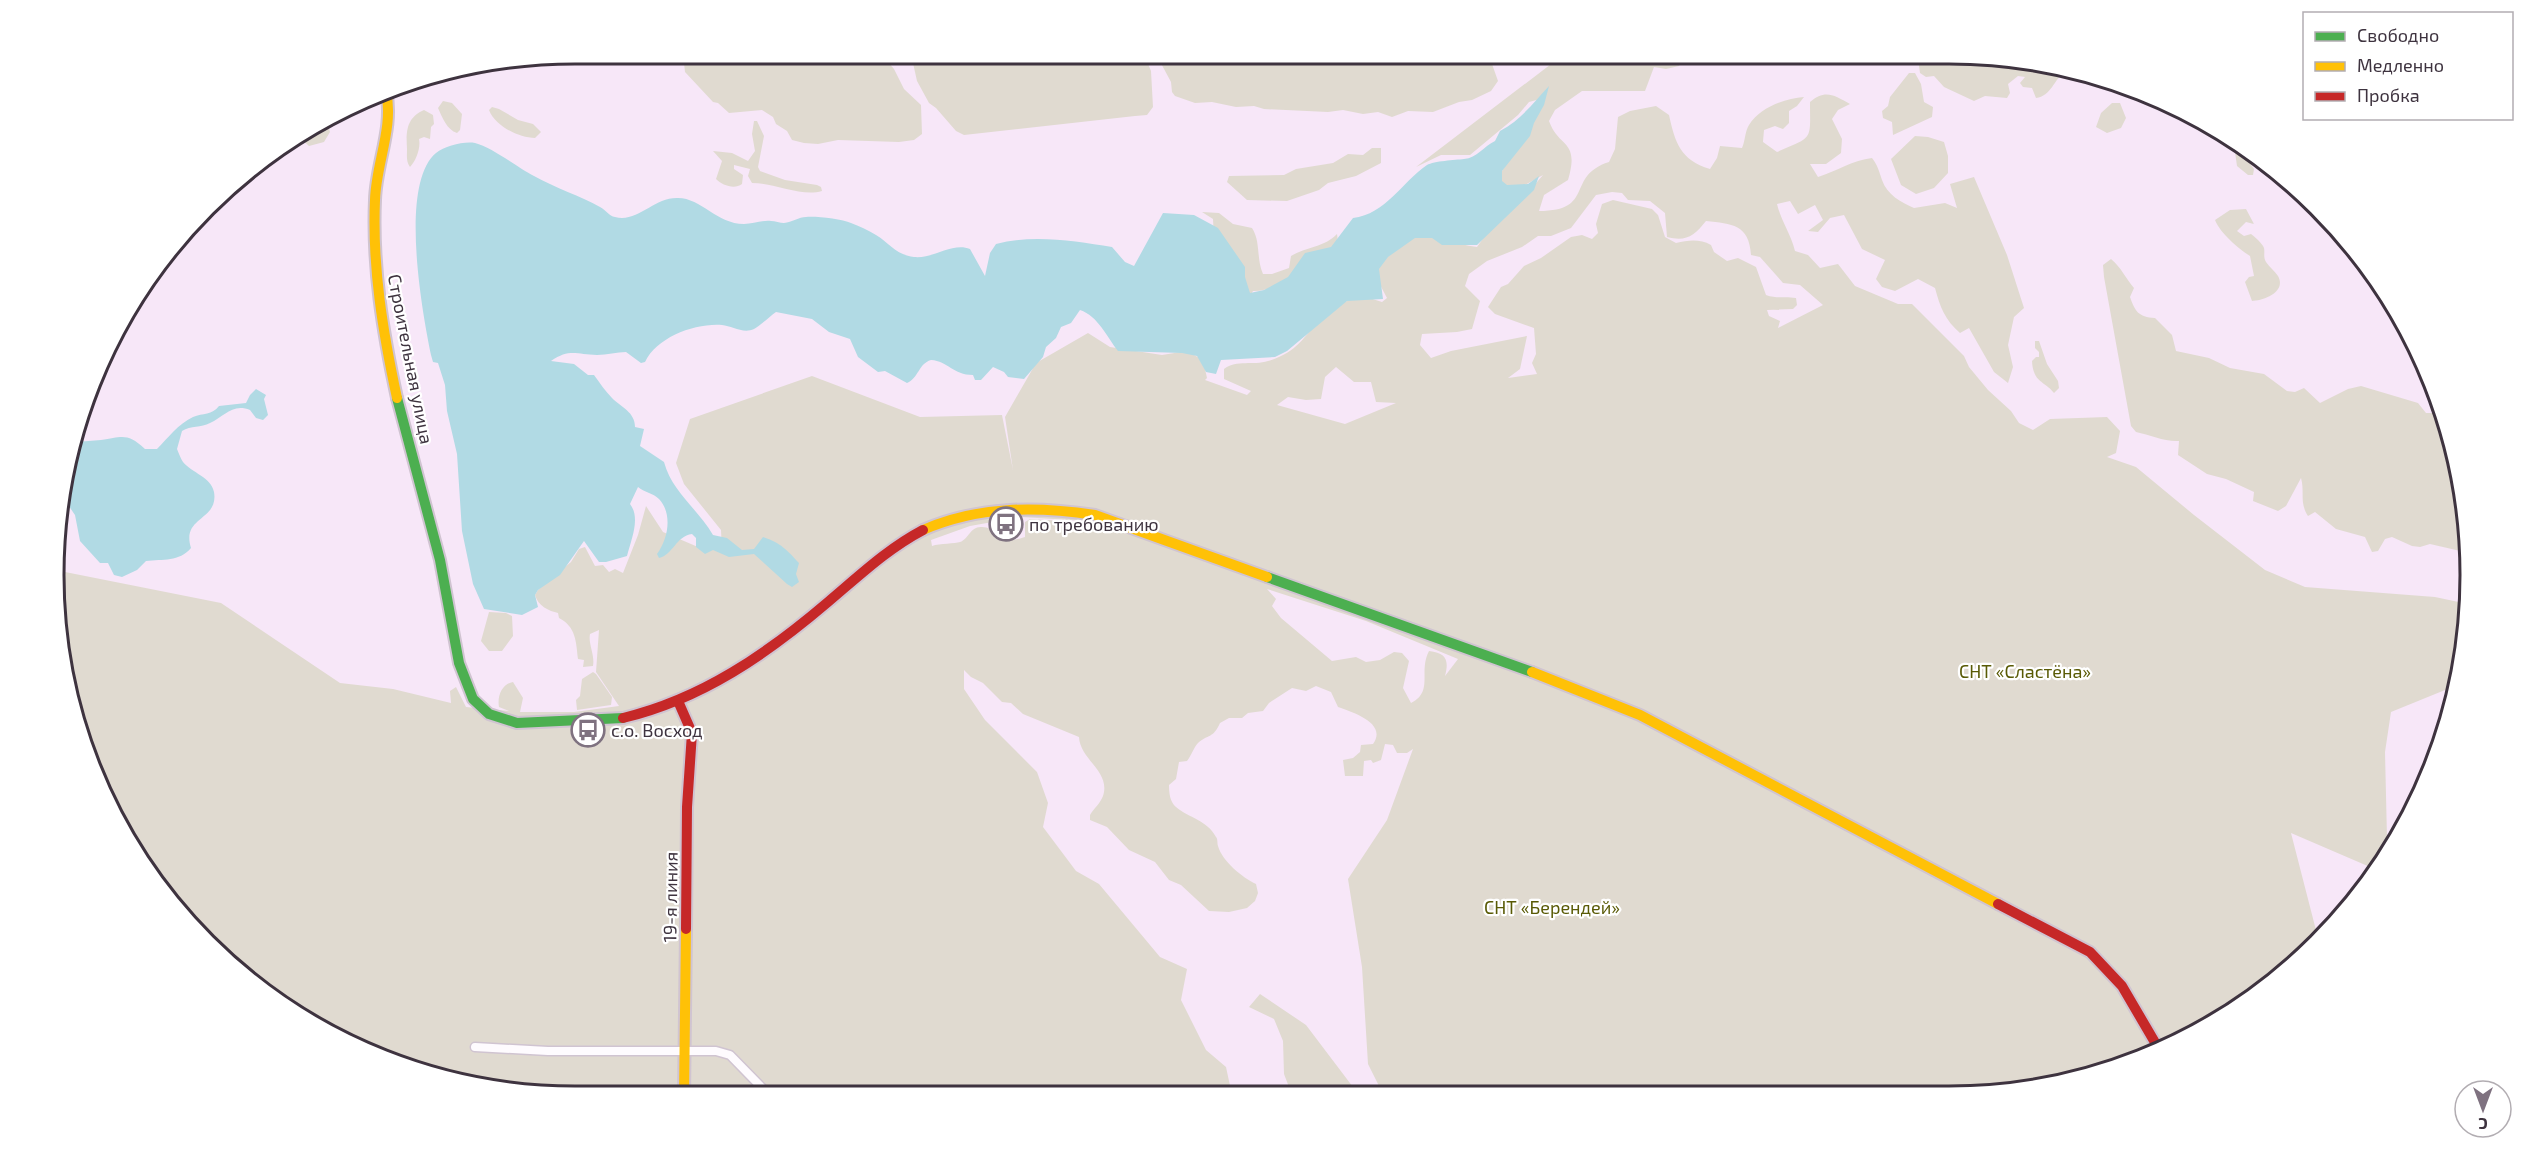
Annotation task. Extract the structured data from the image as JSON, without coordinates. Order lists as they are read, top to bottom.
{
  "streets": {
    "street": ["Строительная улица", "19-я линия"]
  },
  "crossings": [
    ["Строительная улица", "19-я линия"]
  ],
  "parks": ["СНТ «Сластёна»", "СНТ «Берендей»"],
  "places": {
    "bus stop": ["по требованию", "с.о. Восход"]
  },
  "legend": ["Свободно", "Медленно", "Пробка"],
  "north": "bottom"
}
